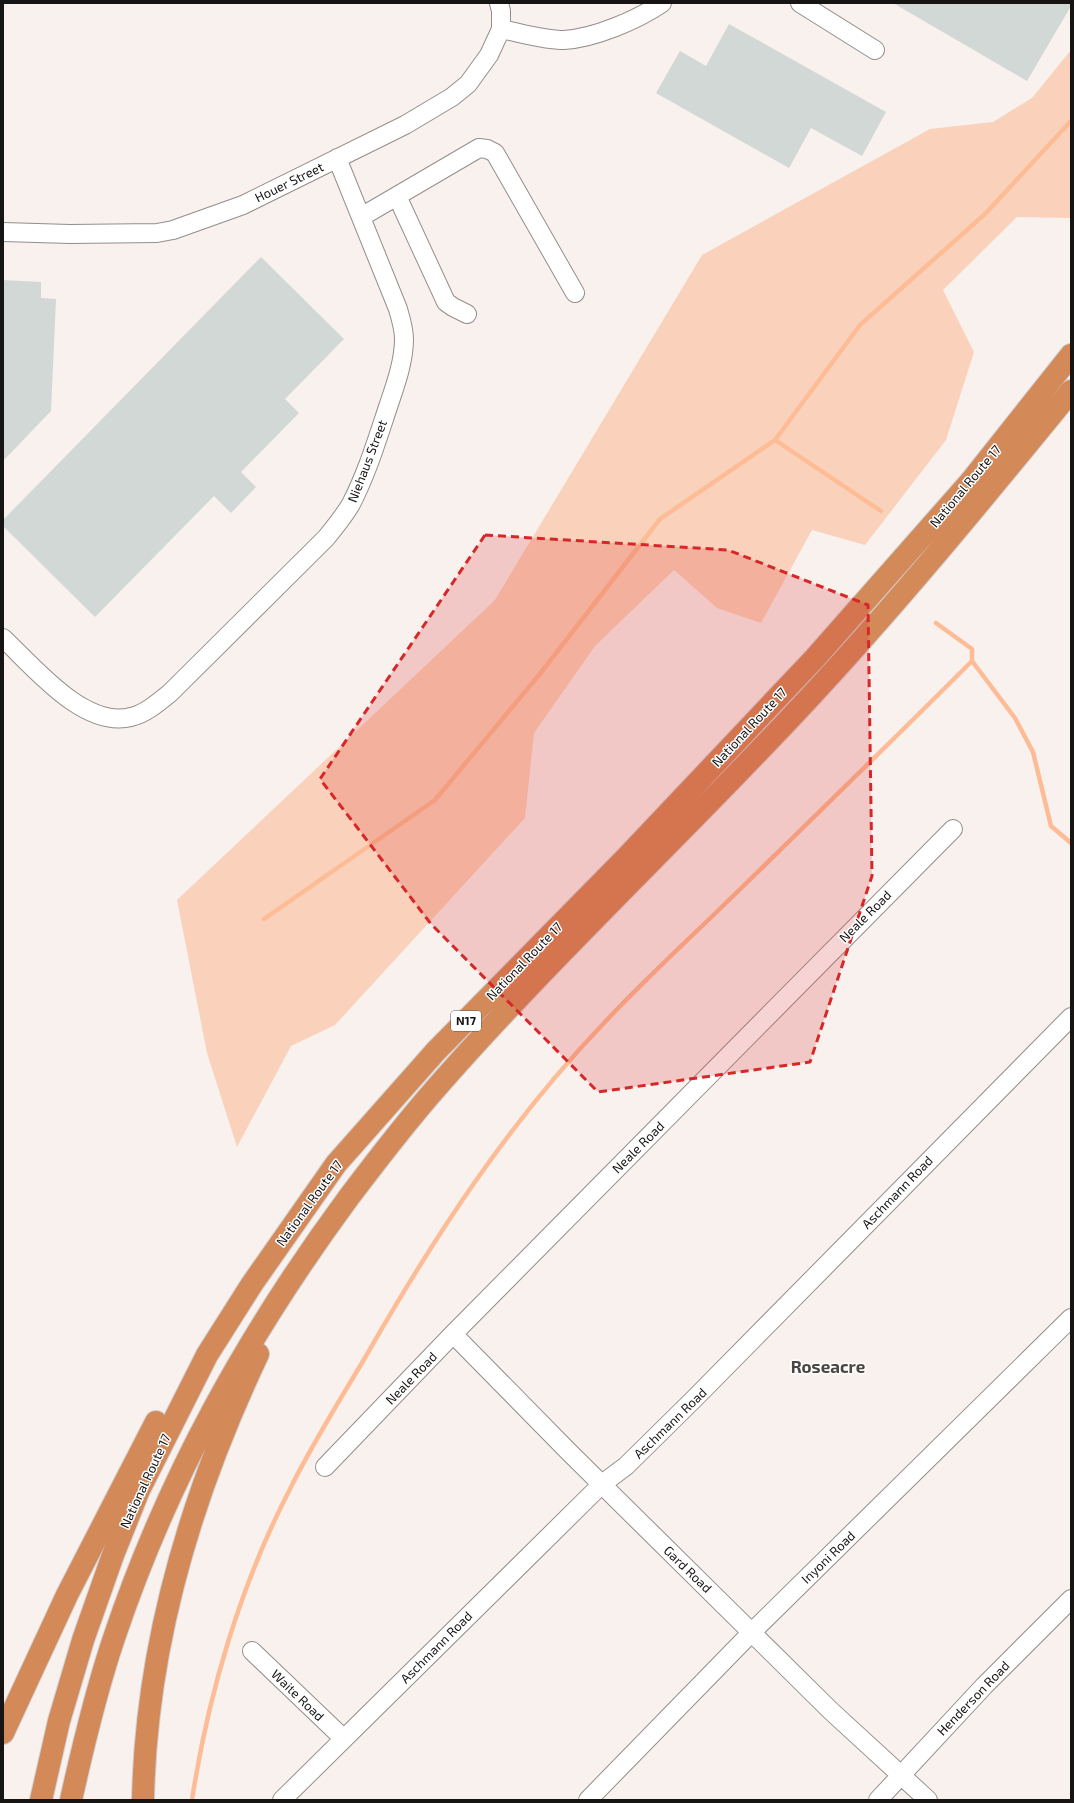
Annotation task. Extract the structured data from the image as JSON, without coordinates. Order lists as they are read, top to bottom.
{
  "streets": {
    "highway": ["National Route 17", "N17"],
    "street": [
      "Houer Street",
      "Niehaus Street",
      "Neale Road",
      "Aschmann Road",
      "Inyoni Road",
      "Gard Road",
      "Waite Road",
      "Henderson Road"
    ]
  },
  "crossings": [
    ["Houer Street", "Niehaus Street"],
    ["Neale Road", "Gard Road"],
    ["Aschmann Road", "Gard Road"],
    ["Aschmann Road", "Waite Road"],
    ["Inyoni Road", "Gard Road"],
    ["Gard Road", "Henderson Road"]
  ],
  "districts": ["Roseacre"]
}
